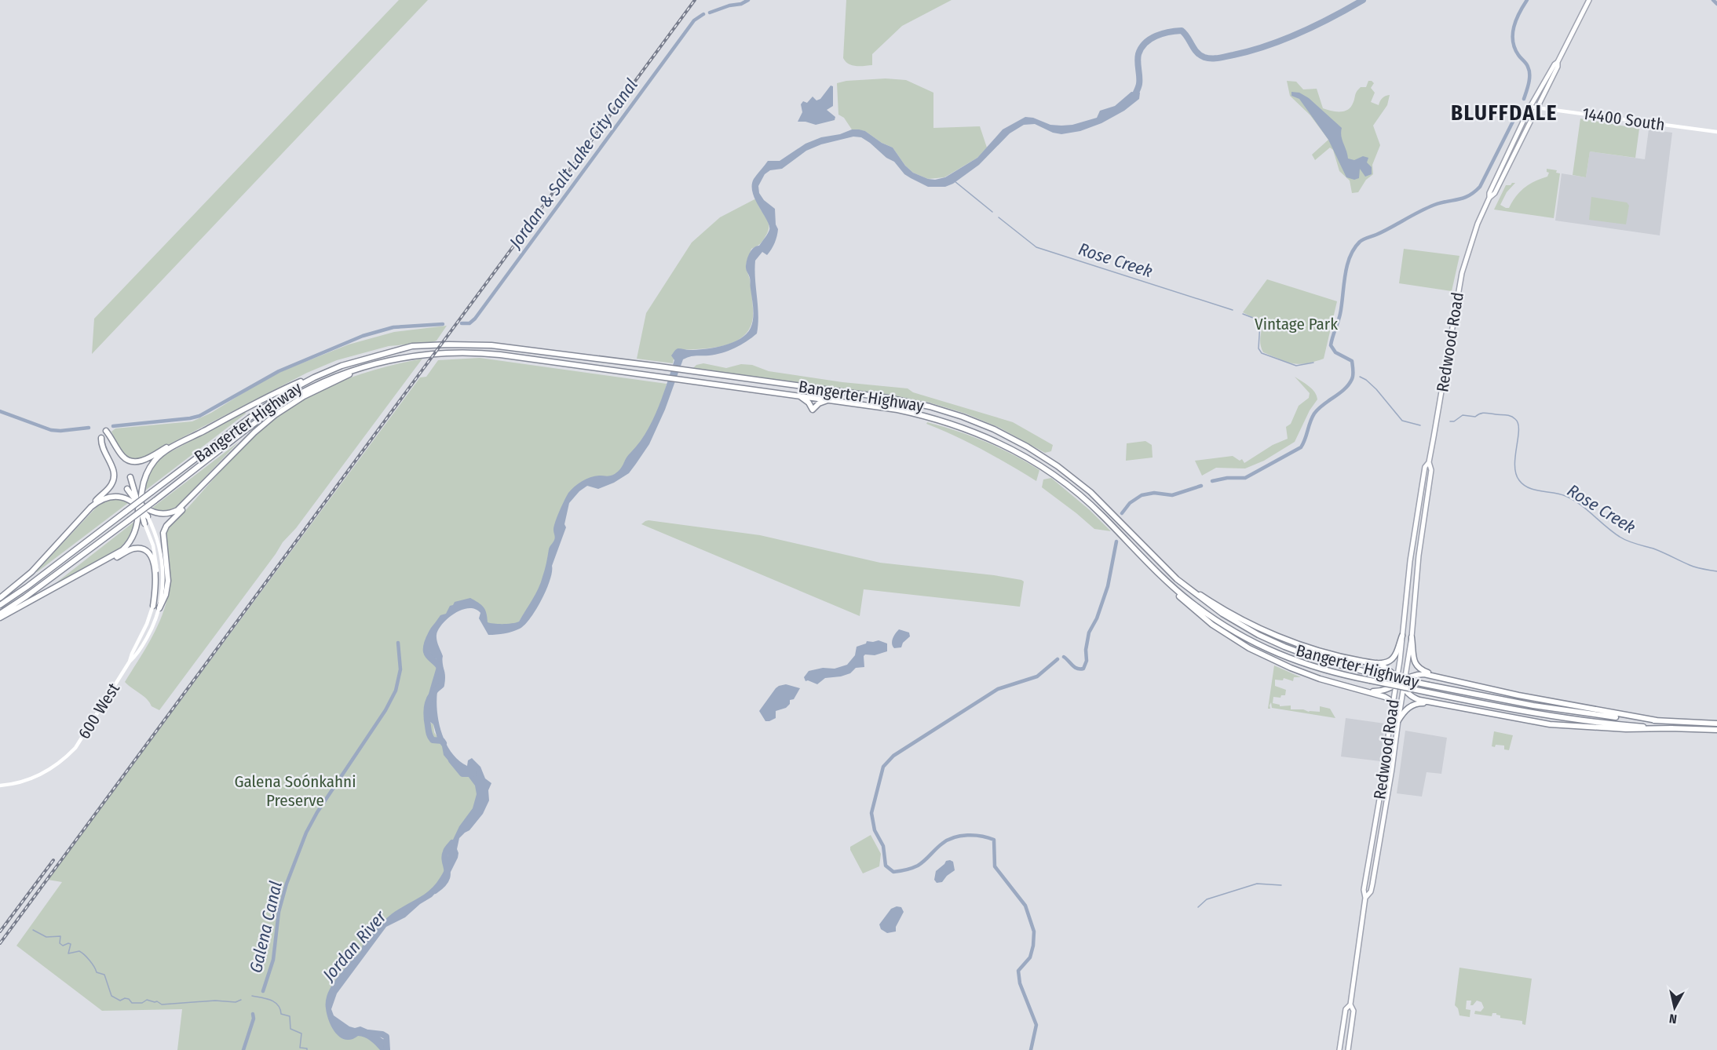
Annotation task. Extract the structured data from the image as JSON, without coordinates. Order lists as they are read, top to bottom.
{
  "streets": {
    "highway": ["Bangerter Highway"],
    "main road": ["14400 South", "Redwood Road", "600 West"]
  },
  "districts": ["BLUFFDALE"],
  "water": [
    "Jordan & Salt Lake City Canal",
    "Rose Creek",
    "Galena Canal",
    "Jordan River"
  ],
  "parks": ["Vintage Park", "Galena Soónkahni Preserve"],
  "north": "bottom"
}
